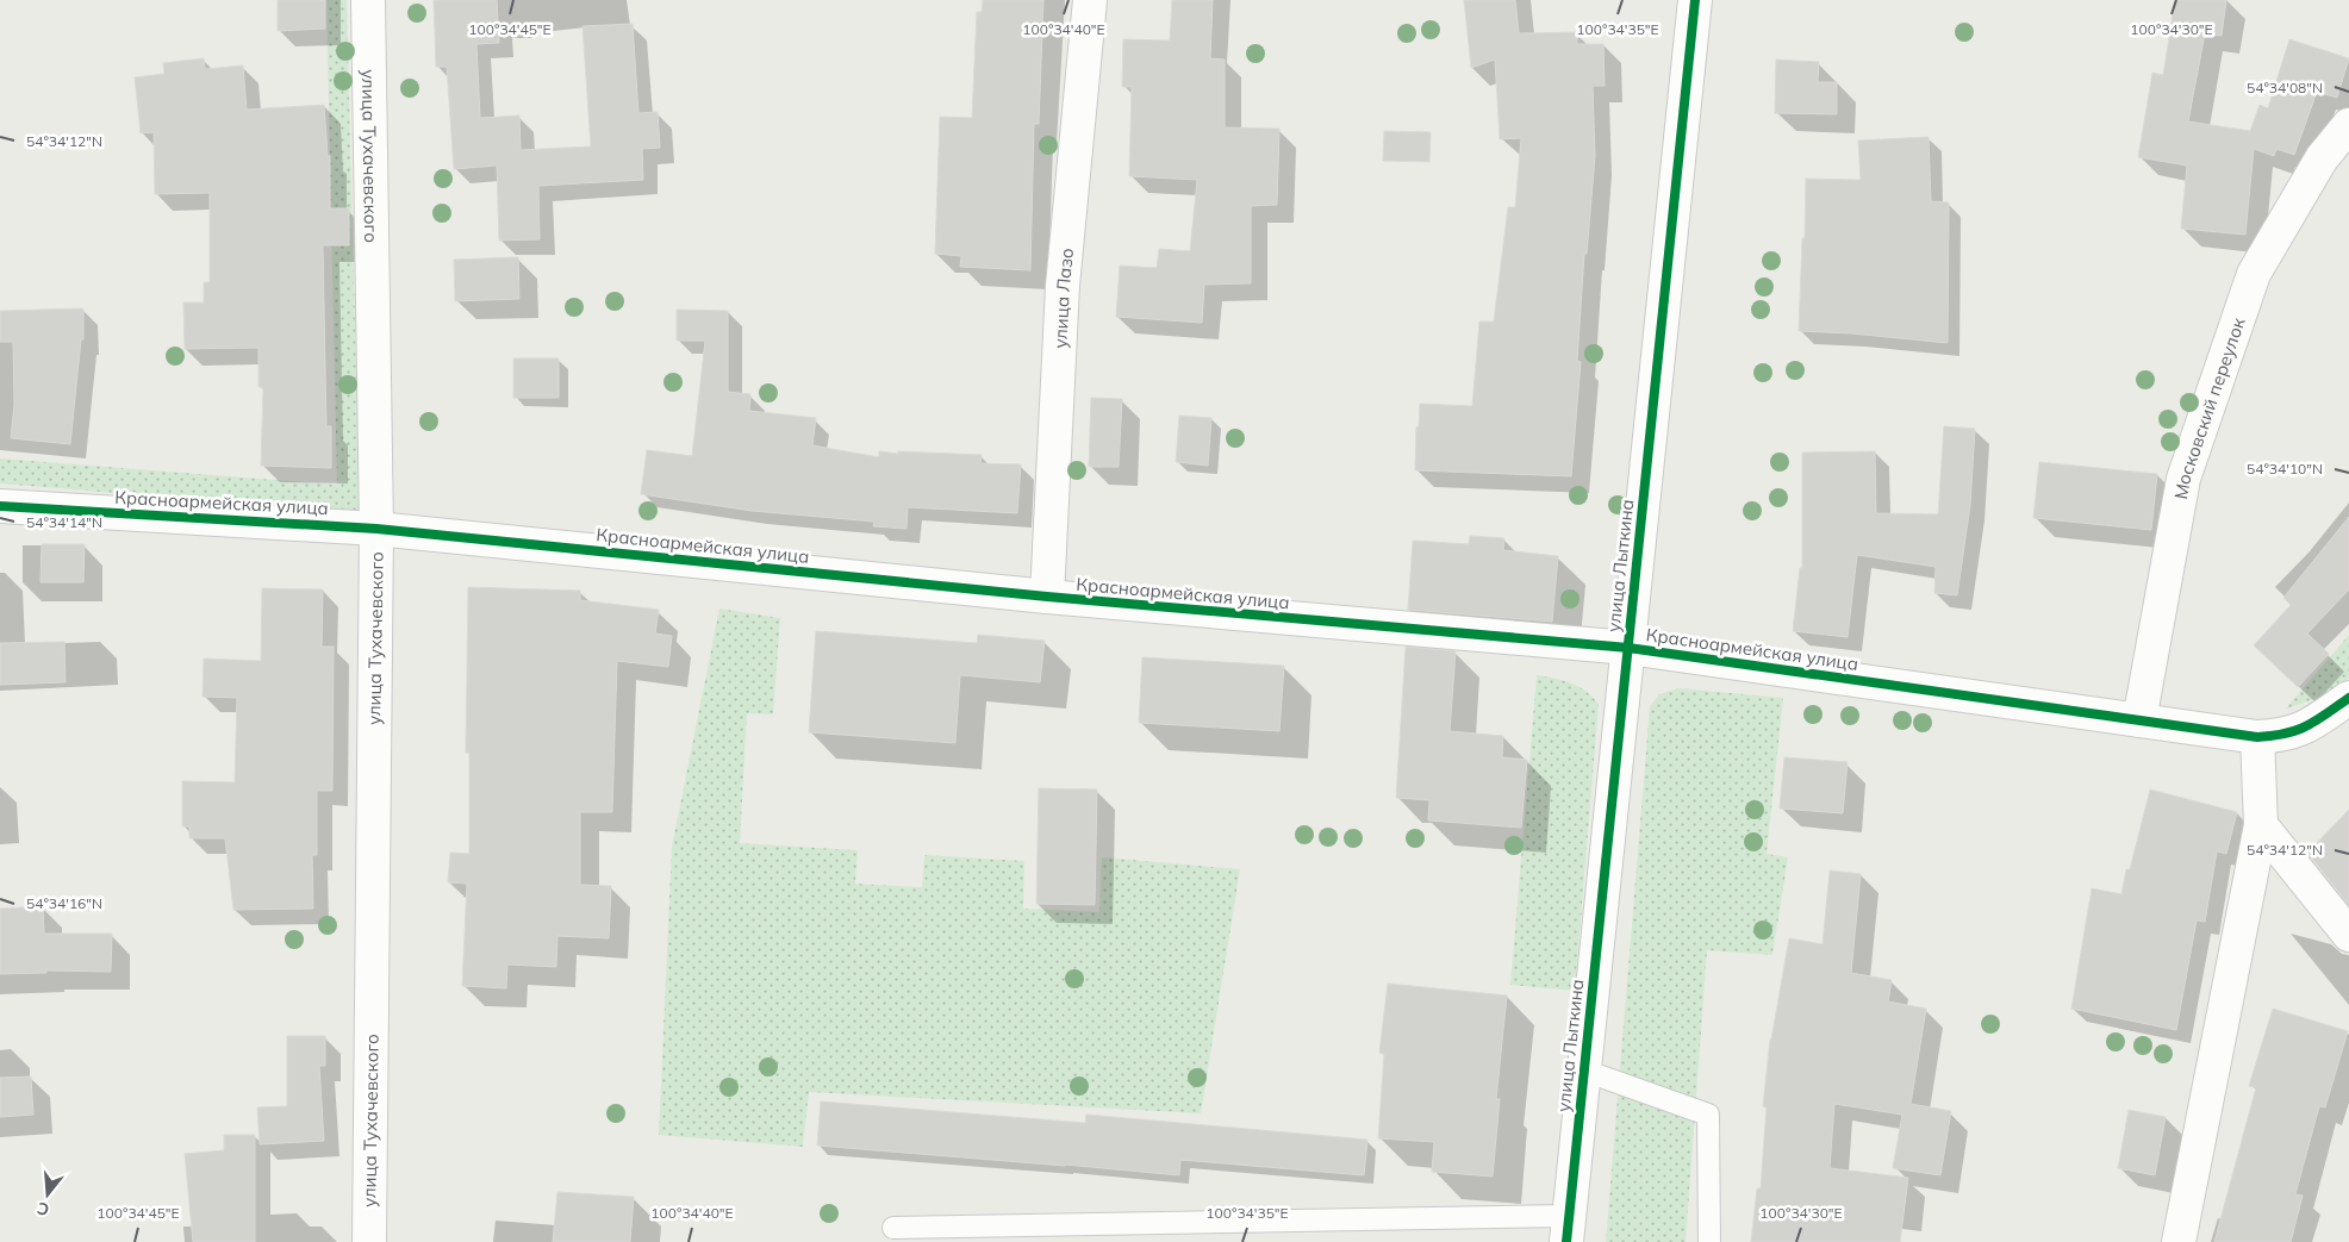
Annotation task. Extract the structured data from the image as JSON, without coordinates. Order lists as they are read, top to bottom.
{
  "streets": {
    "street": [
      "улица Тухачевского",
      "улица Лазо",
      "Московский переулок",
      "Красноармейская улица",
      "улица Лыткина"
    ]
  },
  "crossings": [
    ["улица Тухачевского", "Красноармейская улица"],
    ["улица Лазо", "Красноармейская улица"],
    ["Московский переулок", "Красноармейская улица"],
    ["Красноармейская улица", "улица Лыткина"]
  ],
  "north": "bottom",
  "coordinates": [
    "100°34'45\"E",
    "100°34'40\"E",
    "100°34'35\"E",
    "100°34'30\"E",
    "54°34'08\"N",
    "54°34'12\"N",
    "54°34'10\"N",
    "54°34'14\"N",
    "54°34'16\"N"
  ]
}
